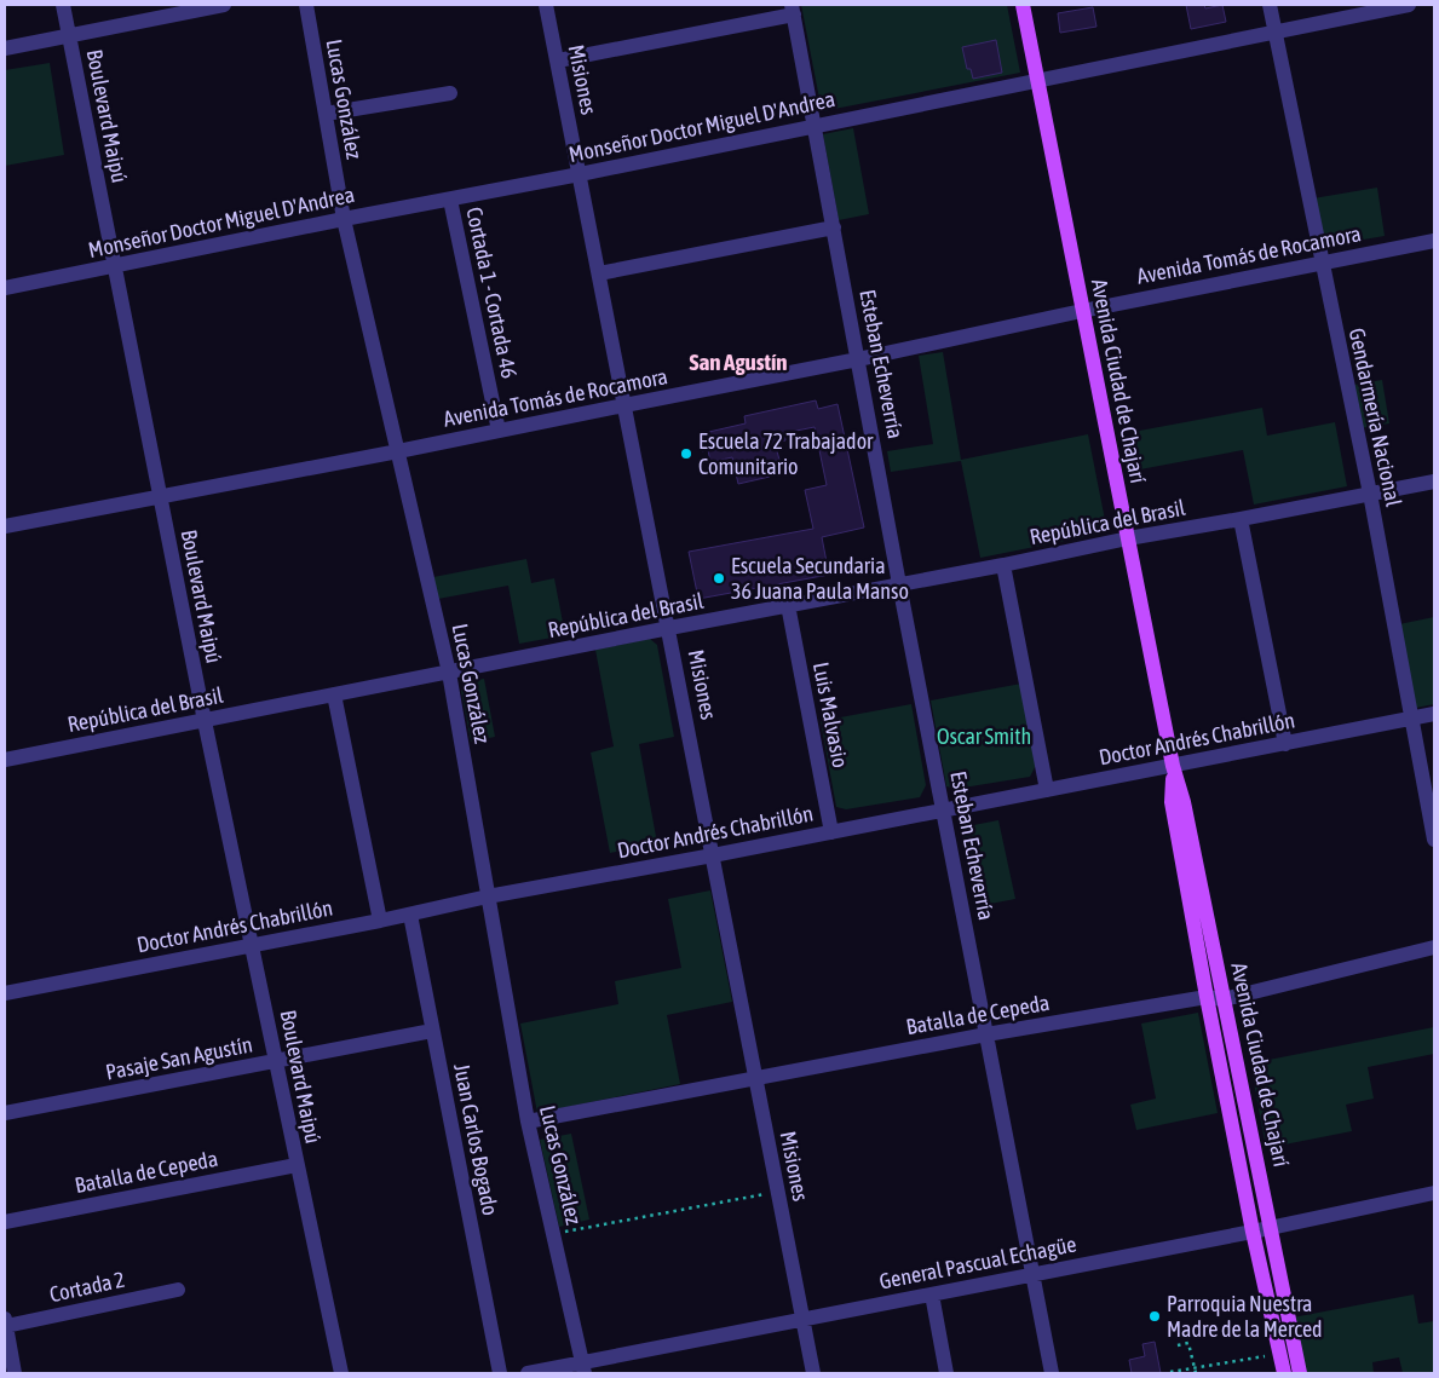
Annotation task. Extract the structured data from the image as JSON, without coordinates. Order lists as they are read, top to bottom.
{
  "streets": {
    "main road": ["Avenida Ciudad de Chajarí"],
    "street": [
      "Misiones",
      "Lucas González",
      "Boulevard Maipú",
      "Monseñor Doctor Miguel D'Andrea",
      "Avenida Tomás de Rocamora",
      "Cortada 1 - Cortada 46",
      "Esteban Echeverría",
      "Gendarmería Nacional",
      "República del Brasil",
      "Luis Malvasio",
      "Doctor Andrés Chabrillón",
      "Batalla de Cepeda",
      "Pasaje San Agustín",
      "Juan Carlos Bogado",
      "General Pascual Echagüe",
      "Cortada 2"
    ]
  },
  "crossings": [
    ["Misiones", "Monseñor Doctor Miguel D'Andrea"],
    ["Misiones", "Avenida Tomás de Rocamora"],
    ["Misiones", "República del Brasil"],
    ["Misiones", "Doctor Andrés Chabrillón"],
    ["Misiones", "Batalla de Cepeda"],
    ["Misiones", "General Pascual Echagüe"],
    ["Lucas González", "Monseñor Doctor Miguel D'Andrea"],
    ["Lucas González", "Avenida Tomás de Rocamora"],
    ["Lucas González", "República del Brasil"],
    ["Lucas González", "Doctor Andrés Chabrillón"],
    ["Lucas González", "Batalla de Cepeda"],
    ["Lucas González", "General Pascual Echagüe"],
    ["Boulevard Maipú", "Monseñor Doctor Miguel D'Andrea"],
    ["Boulevard Maipú", "Avenida Tomás de Rocamora"],
    ["Boulevard Maipú", "República del Brasil"],
    ["Boulevard Maipú", "Doctor Andrés Chabrillón"],
    ["Boulevard Maipú", "Batalla de Cepeda"],
    ["Boulevard Maipú", "Pasaje San Agustín"],
    ["Monseñor Doctor Miguel D'Andrea", "Cortada 1 - Cortada 46"],
    ["Monseñor Doctor Miguel D'Andrea", "Esteban Echeverría"],
    ["Monseñor Doctor Miguel D'Andrea", "Avenida Ciudad de Chajarí"],
    ["Monseñor Doctor Miguel D'Andrea", "Gendarmería Nacional"],
    ["Avenida Tomás de Rocamora", "Cortada 1 - Cortada 46"],
    ["Avenida Tomás de Rocamora", "Esteban Echeverría"],
    ["Avenida Tomás de Rocamora", "Avenida Ciudad de Chajarí"],
    ["Avenida Tomás de Rocamora", "Gendarmería Nacional"],
    ["Esteban Echeverría", "República del Brasil"],
    ["Esteban Echeverría", "Doctor Andrés Chabrillón"],
    ["Esteban Echeverría", "Batalla de Cepeda"],
    ["Esteban Echeverría", "General Pascual Echagüe"],
    ["Avenida Ciudad de Chajarí", "República del Brasil"],
    ["Avenida Ciudad de Chajarí", "Doctor Andrés Chabrillón"],
    ["Avenida Ciudad de Chajarí", "Batalla de Cepeda"],
    ["Avenida Ciudad de Chajarí", "General Pascual Echagüe"],
    ["Gendarmería Nacional", "República del Brasil"],
    ["Gendarmería Nacional", "Doctor Andrés Chabrillón"],
    ["República del Brasil", "Luis Malvasio"],
    ["Luis Malvasio", "Doctor Andrés Chabrillón"],
    ["Doctor Andrés Chabrillón", "Juan Carlos Bogado"],
    ["Pasaje San Agustín", "Juan Carlos Bogado"]
  ],
  "districts": ["San Agustín"],
  "parks": ["Oscar Smith"],
  "places": ["Escuela 72 Trabajador Comunitario", "Escuela Secundaria 36 Juana Paula Manso", "Parroquia Nuestra Madre de la Merced"]
}
